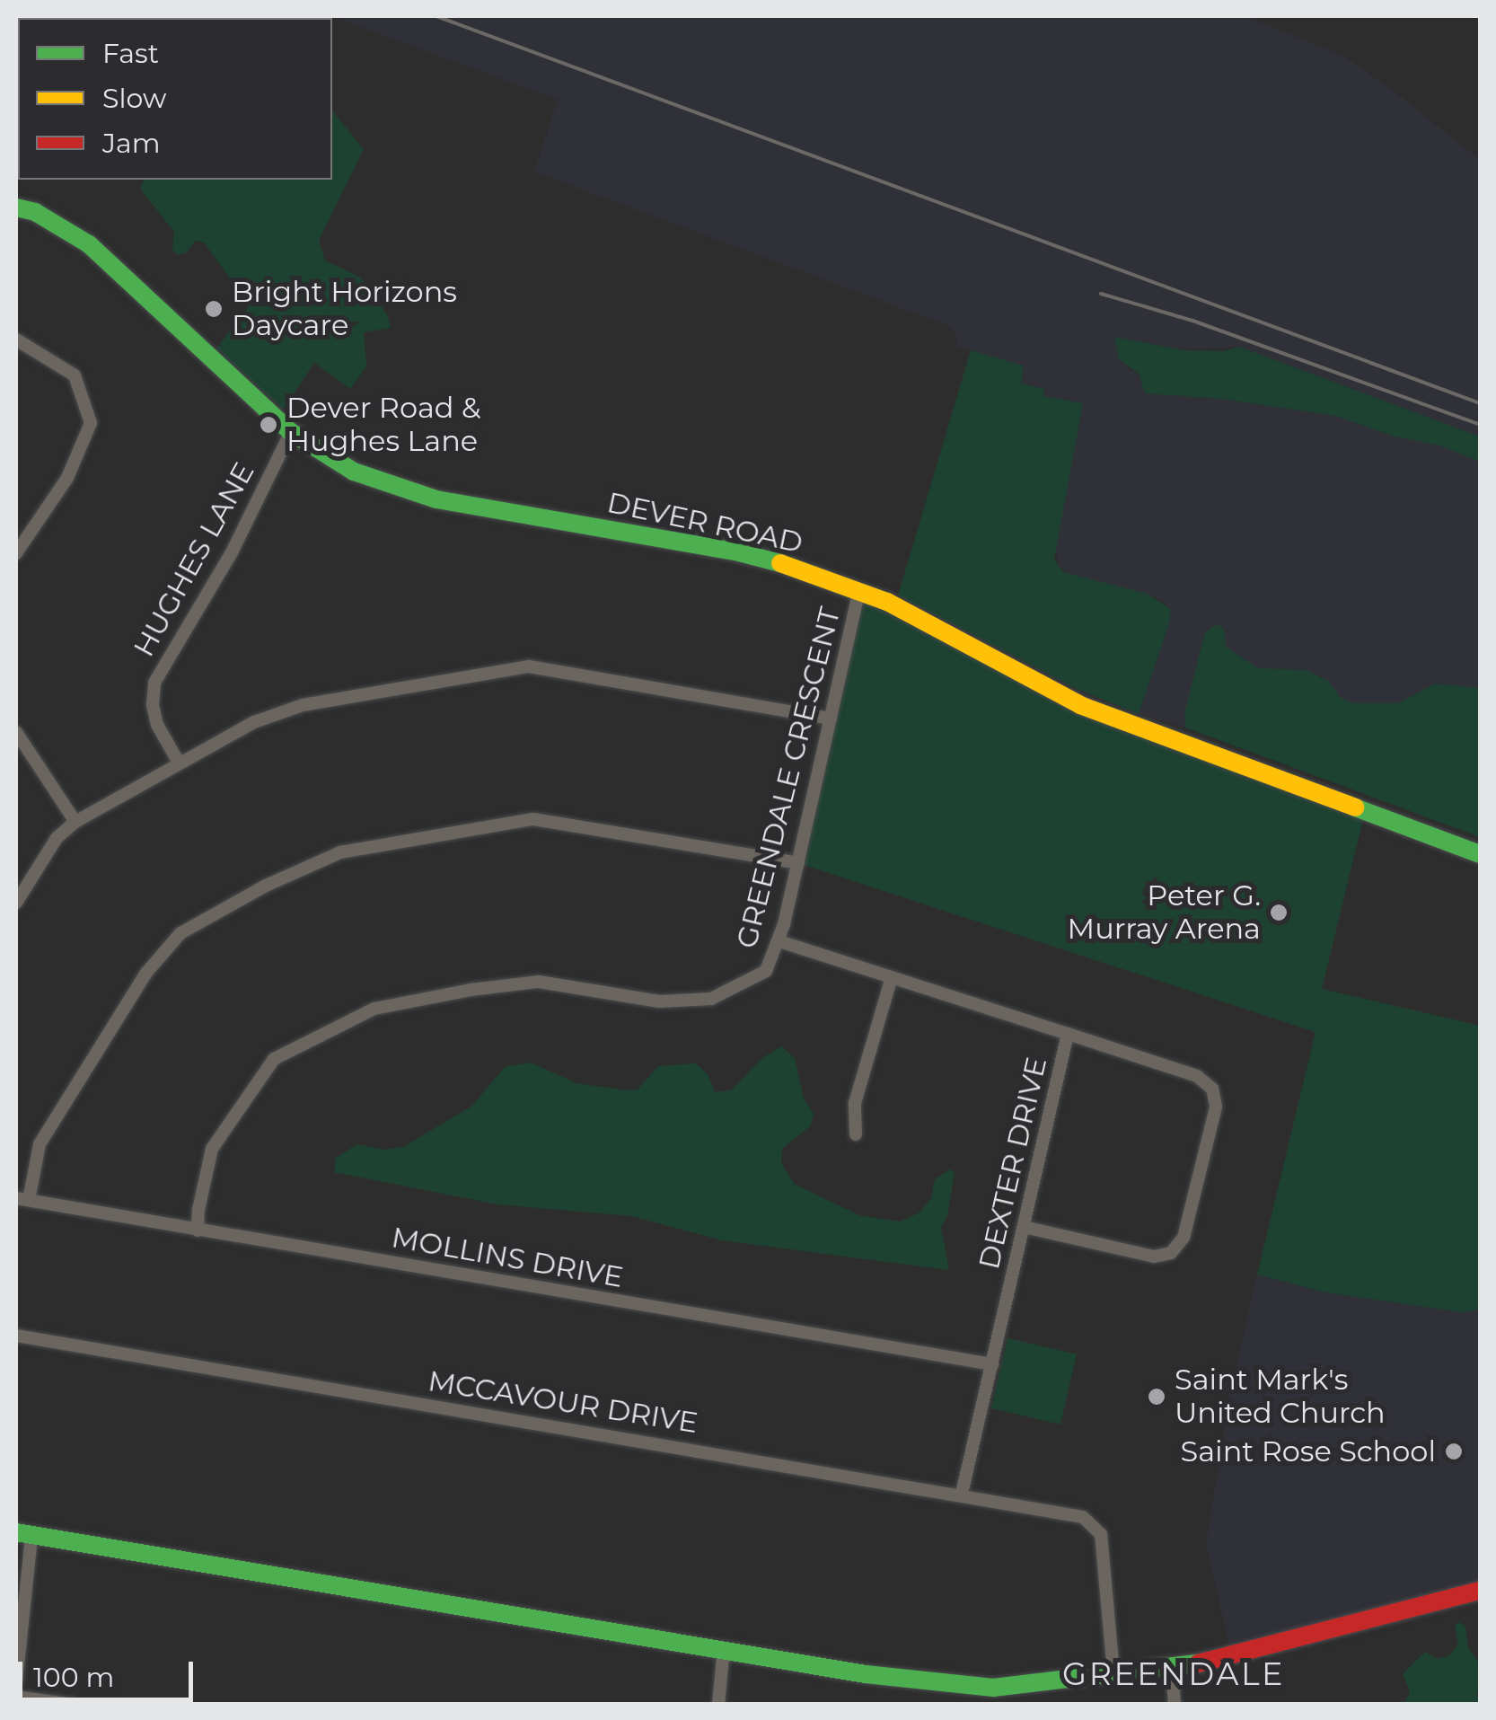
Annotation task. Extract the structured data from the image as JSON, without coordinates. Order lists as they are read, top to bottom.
{
  "streets": {
    "main road": ["DEVER ROAD"],
    "street": [
      "HUGHES LANE",
      "GREENDALE CRESCENT",
      "DEXTER DRIVE",
      "MOLLINS DRIVE",
      "MCCAVOUR DRIVE"
    ]
  },
  "crossings": [
    ["DEVER ROAD", "HUGHES LANE"],
    ["DEVER ROAD", "GREENDALE CRESCENT"],
    ["GREENDALE CRESCENT", "DEXTER DRIVE"],
    ["GREENDALE CRESCENT", "MOLLINS DRIVE"],
    ["DEXTER DRIVE", "MOLLINS DRIVE"],
    ["DEXTER DRIVE", "MCCAVOUR DRIVE"]
  ],
  "districts": ["GREENDALE"],
  "places": [
    "Bright Horizons Daycare",
    "Dever Road & Hughes Lane",
    "Peter G. Murray Arena",
    "Saint Mark's United Church",
    "Saint Rose School"
  ],
  "legend": ["Fast", "Slow", "Jam"],
  "scale_bar": "100 m"
}
